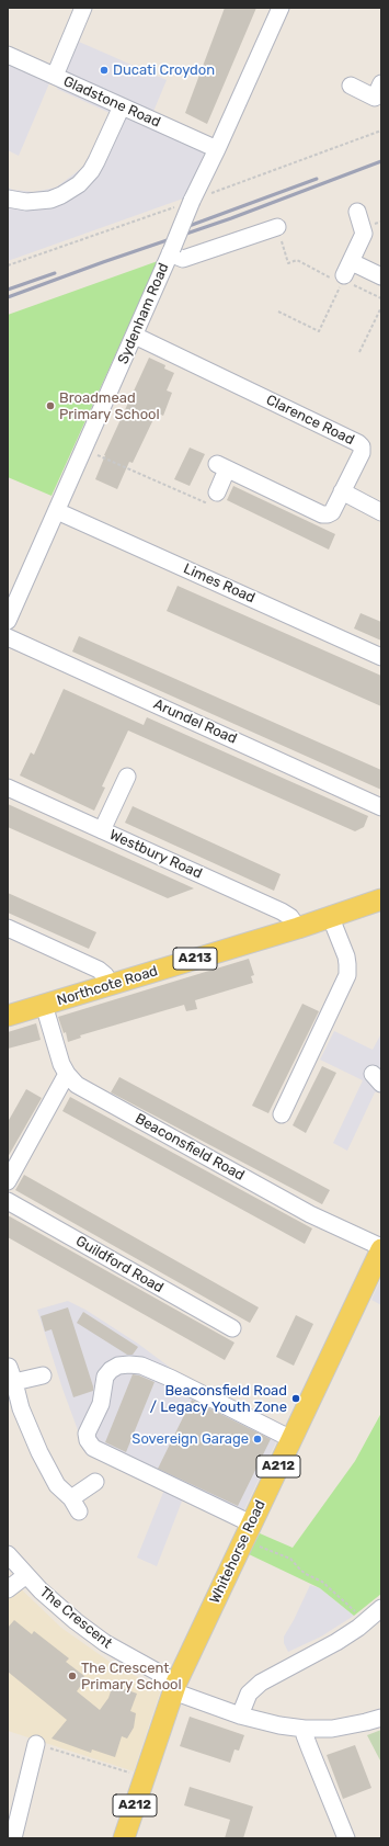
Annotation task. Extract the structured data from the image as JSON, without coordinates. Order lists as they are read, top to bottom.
{
  "streets": {
    "main road": [
      "A213",
      "Northcote Road",
      "A212",
      "Whitehorse Road"
    ],
    "street": [
      "Gladstone Road",
      "Sydenham Road",
      "Clarence Road",
      "Limes Road",
      "Arundel Road",
      "Westbury Road",
      "Beaconsfield Road",
      "Guildford Road",
      "The Crescent"
    ]
  },
  "crossings": [
    ["Gladstone Road", "Sydenham Road"],
    ["Sydenham Road", "Clarence Road"],
    ["Sydenham Road", "Limes Road"],
    ["Westbury Road", "Northcote Road"],
    ["Northcote Road", "Beaconsfield Road"],
    ["Beaconsfield Road", "Whitehorse Road"],
    ["Whitehorse Road", "The Crescent"]
  ],
  "places": [
    "Ducati Croydon",
    "Broadmead Primary School",
    "Beaconsfield Road / Legacy Youth Zone",
    "Sovereign Garage",
    "The Crescent Primary School"
  ]
}
